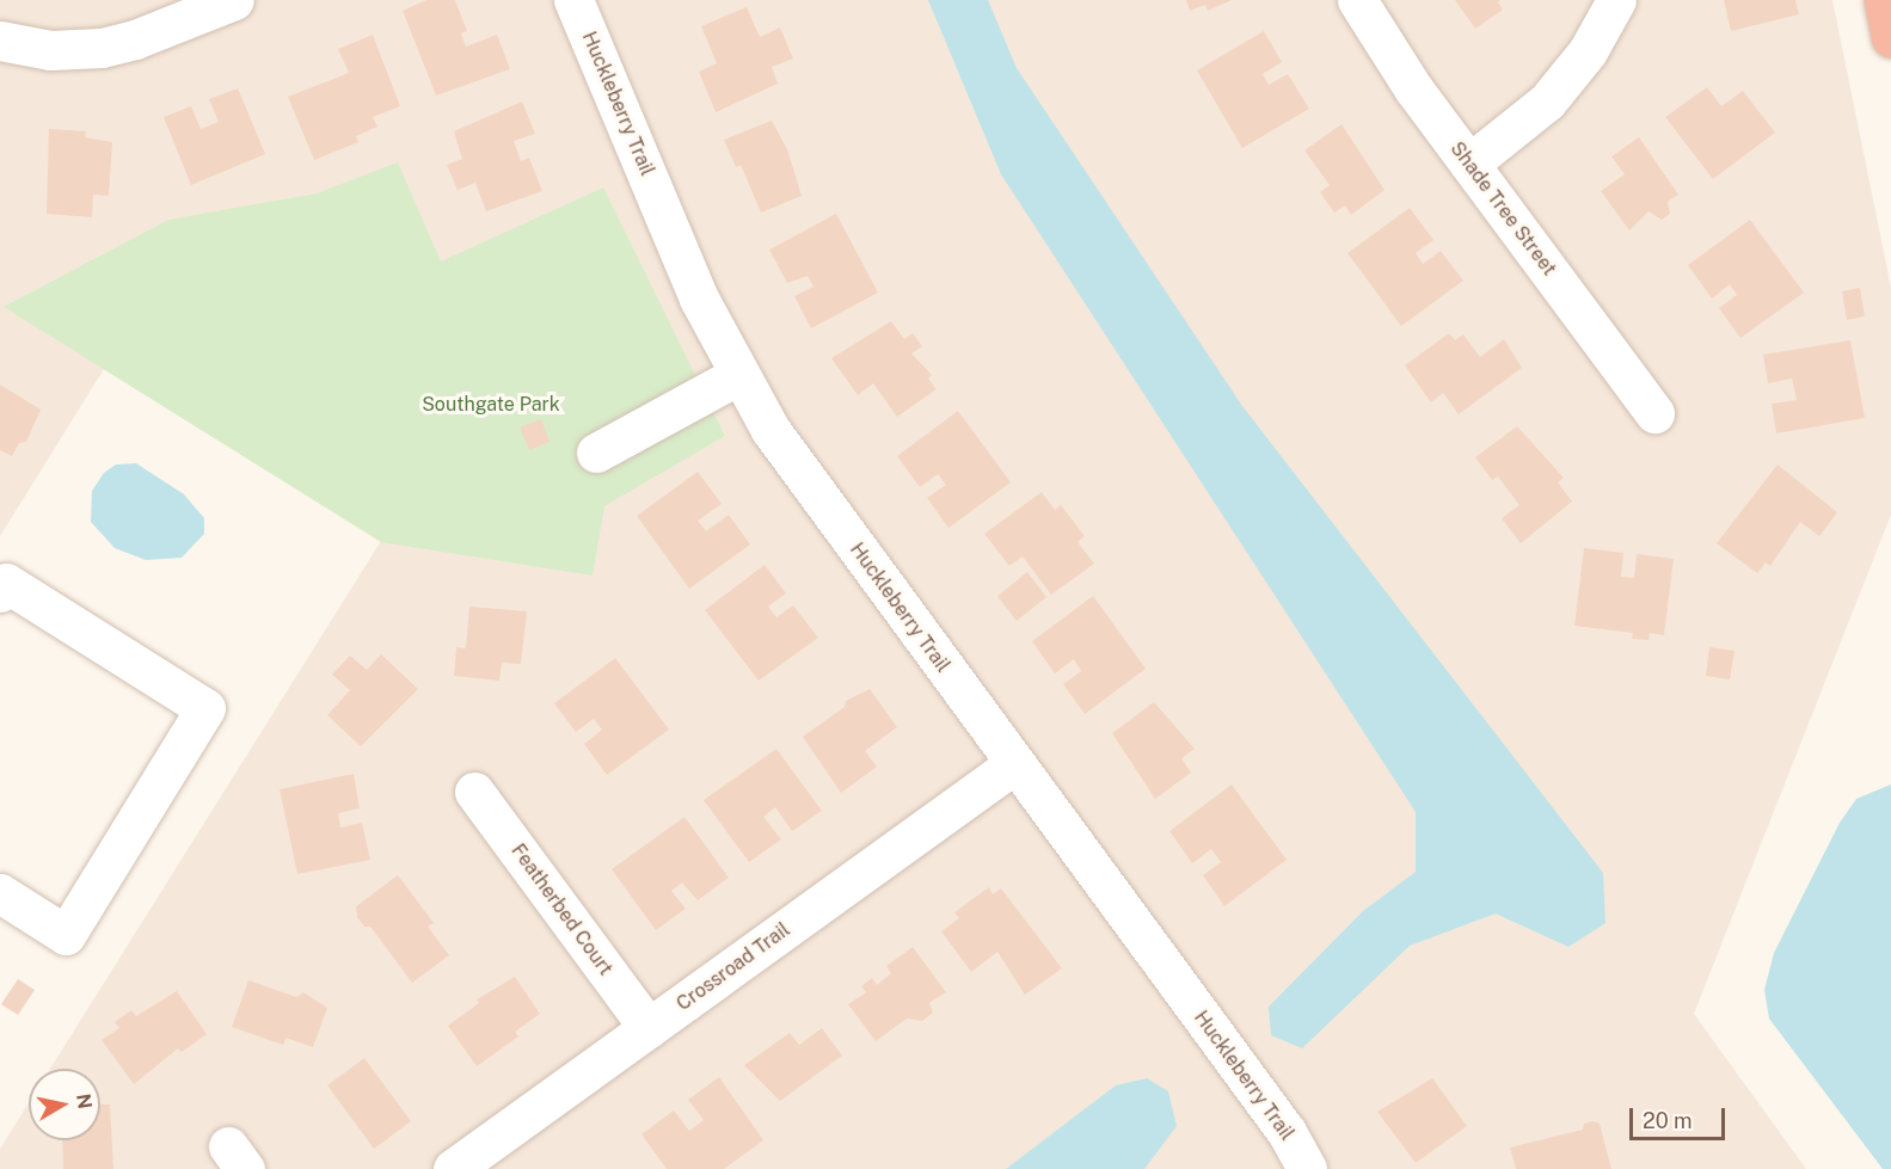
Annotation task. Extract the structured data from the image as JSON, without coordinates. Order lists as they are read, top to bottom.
{
  "streets": {
    "street": [
      "Huckleberry Trail",
      "Shade Tree Street",
      "Featherbed Court",
      "Crossroad Trail"
    ]
  },
  "crossings": [
    ["Huckleberry Trail", "Crossroad Trail"],
    ["Featherbed Court", "Crossroad Trail"]
  ],
  "parks": ["Southgate Park"],
  "scale_bar": "20 m",
  "north": "right"
}
